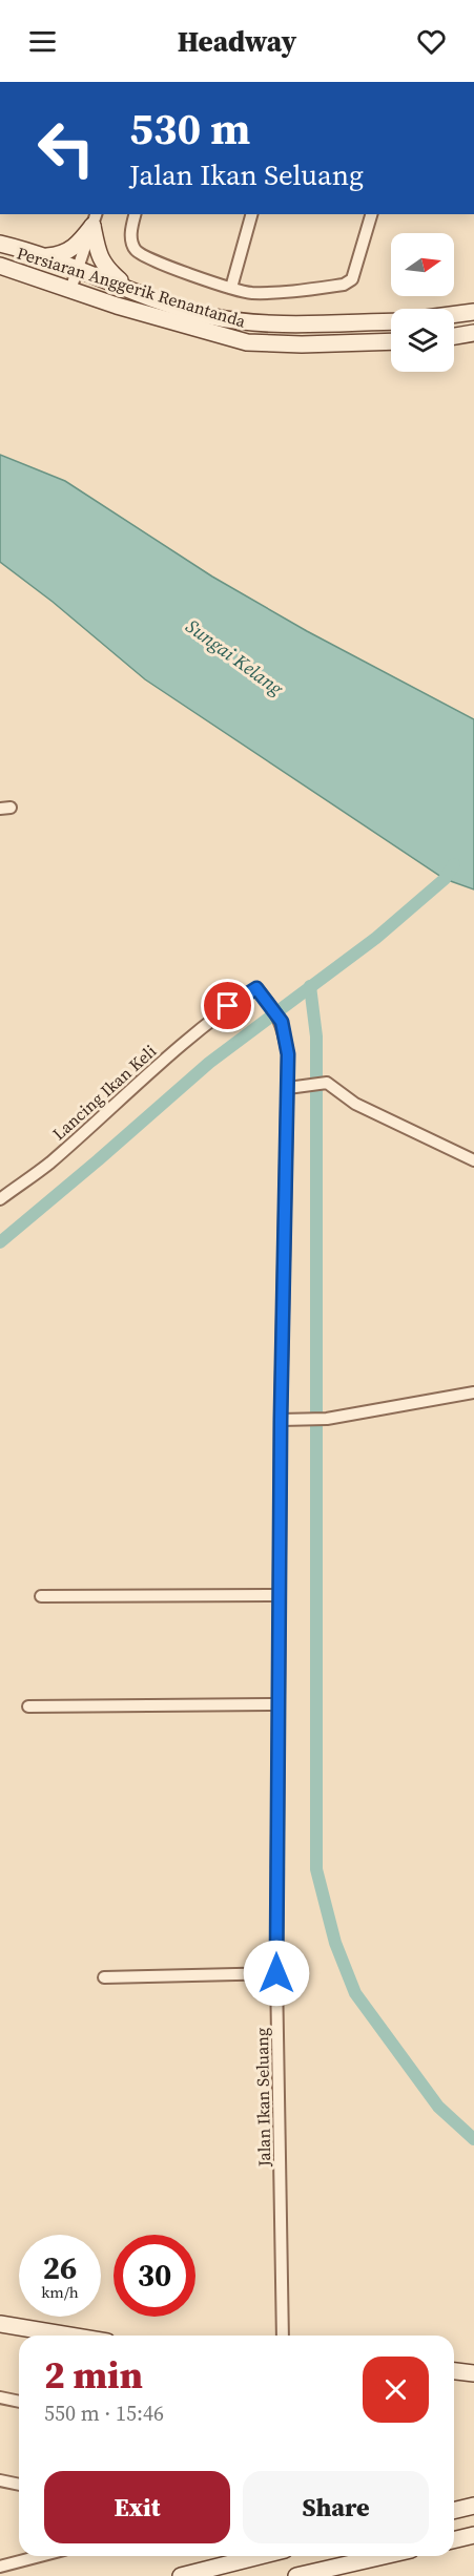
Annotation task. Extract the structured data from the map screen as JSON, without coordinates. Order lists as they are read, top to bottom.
{
  "streets": {
    "main road": ["Persiaran Anggerik Renantanda"],
    "street": ["Lancing Ikan Keli", "Jalan Ikan Seluang"]
  },
  "crossings": [
    ["Lancing Ikan Keli", "Jalan Ikan Seluang"]
  ],
  "water": ["Sungai Kelang"],
  "north": "right",
  "page": {
    "header": "Headway",
    "turn": ["530 m", "Jalan Ikan Seluang"],
    "speed": "26 km/h",
    "limit": "30",
    "heading": ["2 min", "550 m · 15:46"],
    "buttons": ["Exit", "Share"]
  }
}
